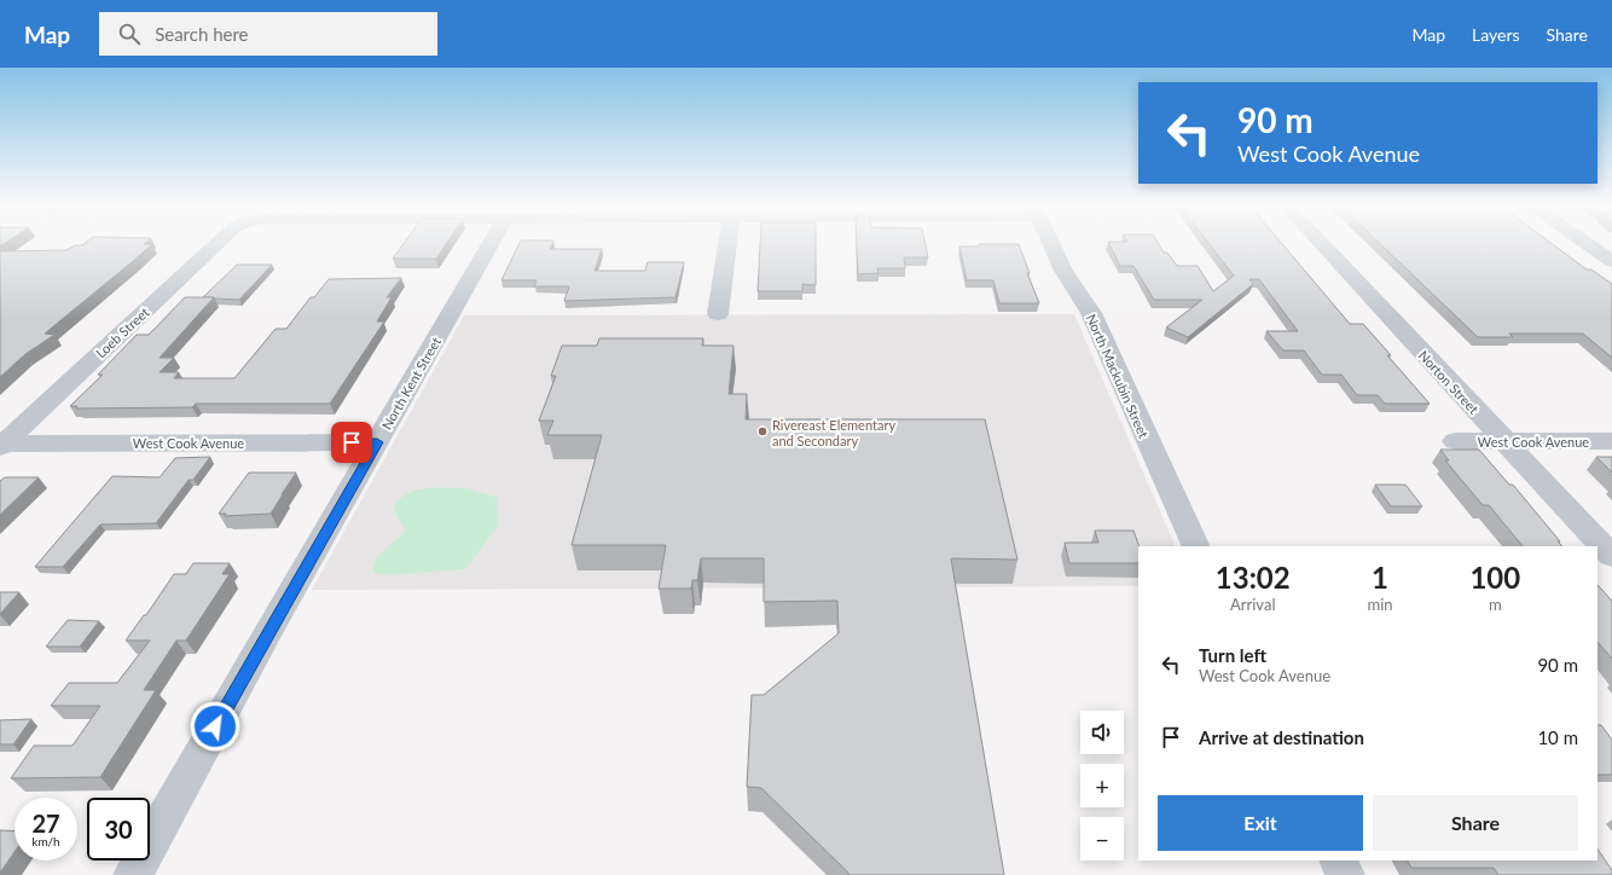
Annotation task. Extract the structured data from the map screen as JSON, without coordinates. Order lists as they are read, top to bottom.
{
  "streets": {
    "street": [
      "Loeb Street",
      "North Mackubin Street",
      "Norton Street",
      "North Kent Street",
      "West Cook Avenue"
    ]
  },
  "crossings": [
    ["Loeb Street", "West Cook Avenue"],
    ["Norton Street", "West Cook Avenue"],
    ["North Kent Street", "West Cook Avenue"]
  ],
  "places": ["Rivereast Elementary and Secondary"],
  "page": {
    "header": "Map",
    "search": "Search here",
    "nav": ["Map", "Layers", "Share"],
    "turn": ["90 m", "West Cook Avenue"],
    "eta": [
      "13:02",
      "Arrival",
      "1",
      "min",
      "100",
      "m"
    ],
    "list": [
      {
        "name": "Turn left",
        "note": "West Cook Avenue",
        "value": "90 m"
      },
      {
        "name": "Arrive at destination",
        "value": "10 m"
      }
    ],
    "map_buttons": ["+", "−"],
    "buttons": ["Exit", "Share"],
    "speed": "27 km/h",
    "limit": "30"
  }
}
